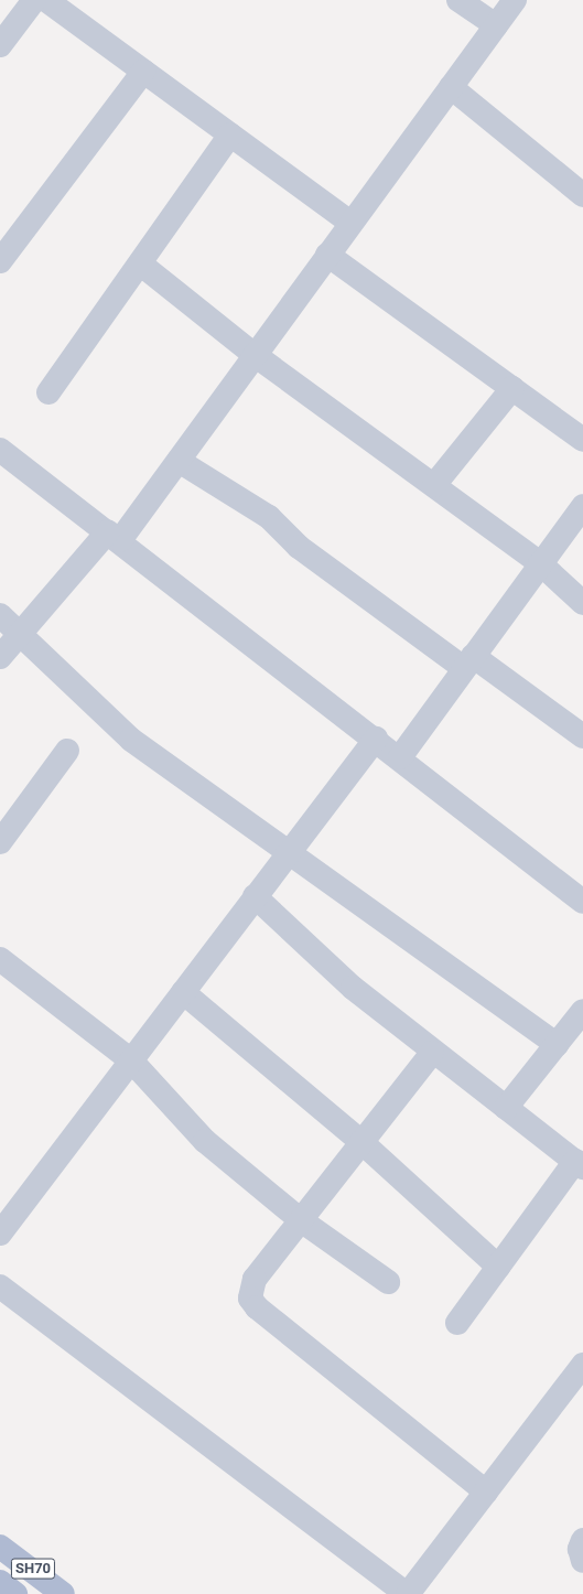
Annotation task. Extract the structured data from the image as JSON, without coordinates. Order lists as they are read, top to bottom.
{
  "streets": {
    "main road": ["SH70"]
  }
}
